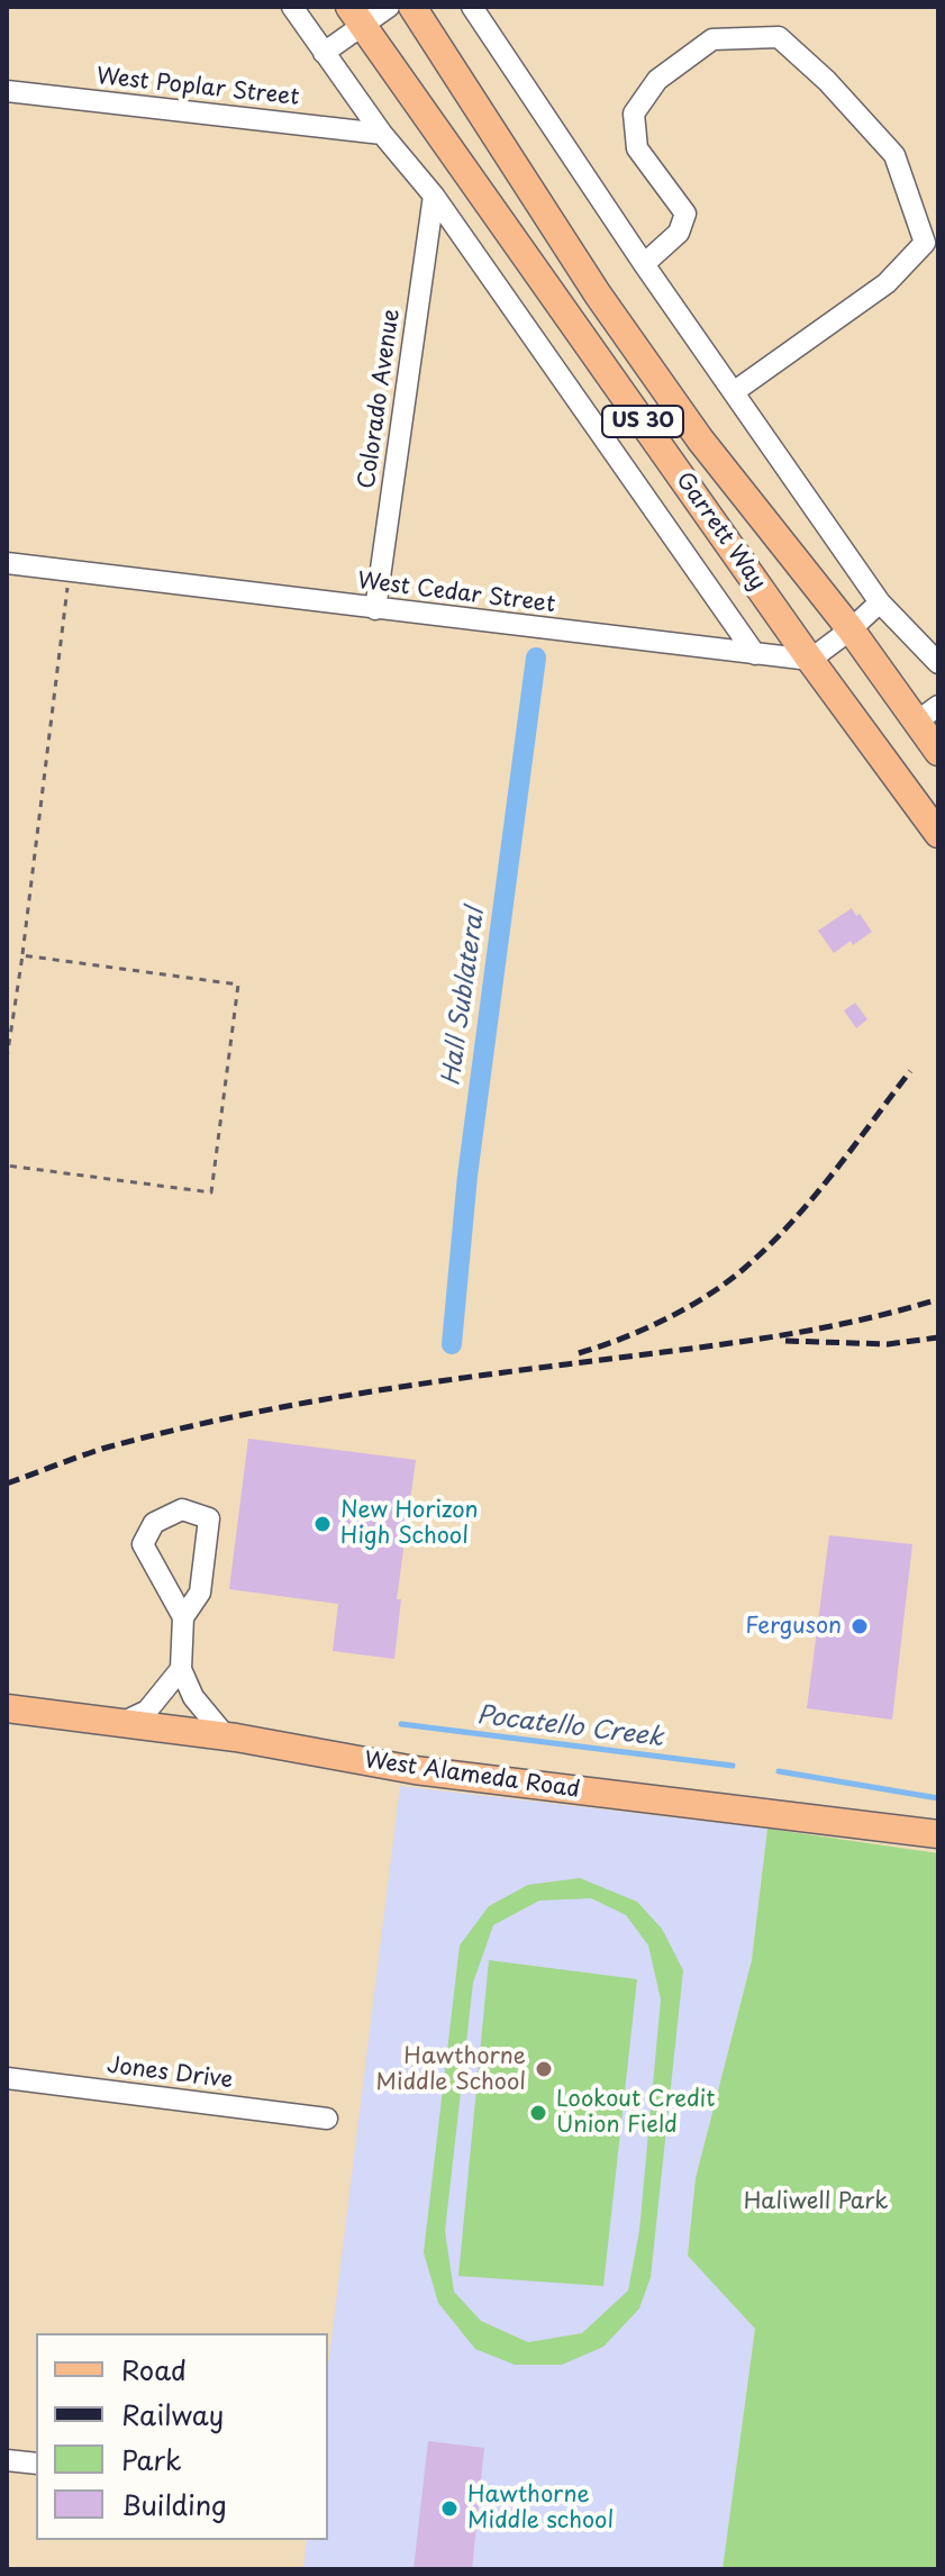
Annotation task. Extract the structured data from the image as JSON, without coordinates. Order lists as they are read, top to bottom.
{
  "streets": {
    "main road": ["US 30", "Garrett Way", "West Alameda Road"],
    "street": [
      "West Poplar Street",
      "Colorado Avenue",
      "West Cedar Street",
      "Jones Drive"
    ]
  },
  "crossings": [
    ["Colorado Avenue", "West Cedar Street"],
    ["Garrett Way", "West Cedar Street"]
  ],
  "water": ["Hall Sublateral", "Pocatello Creek"],
  "parks": ["Haliwell Park"],
  "places": [
    "New Horizon High School",
    "Ferguson",
    "Hawthorne Middle School",
    "Lookout Credit Union Field",
    "Hawthorne Middle school"
  ],
  "legend": [
    "Road",
    "Railway",
    "Park",
    "Building"
  ]
}
